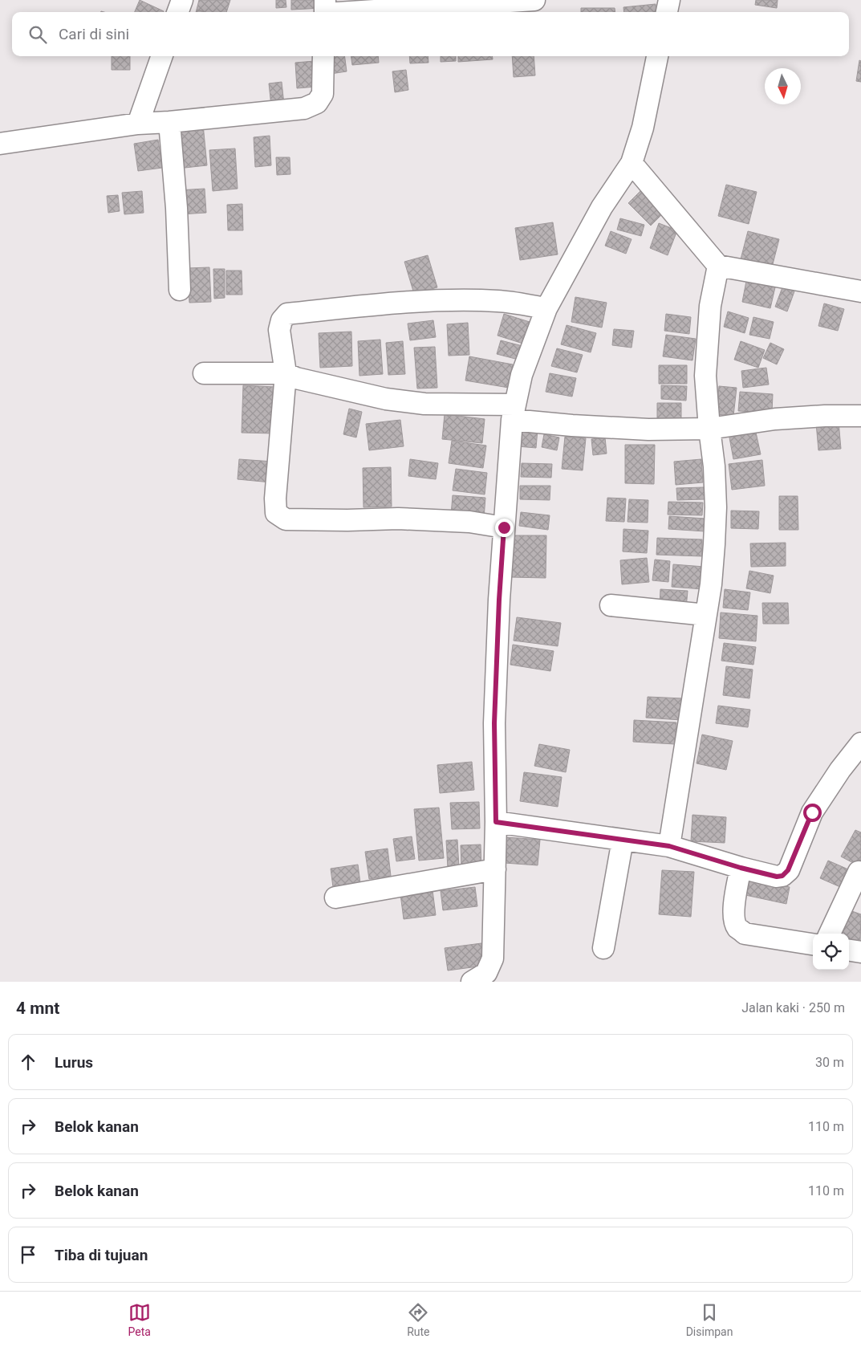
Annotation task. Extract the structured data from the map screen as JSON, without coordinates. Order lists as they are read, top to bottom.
{
  "north": "bottom",
  "page": {
    "search": "Cari di sini",
    "heading": ["4 mnt", "Jalan kaki · 250 m"],
    "list": [
      ["Lurus", "30 m"],
      ["Belok kanan", "110 m"],
      ["Belok kanan", "110 m"],
      "Tiba di tujuan"
    ],
    "nav": ["Peta", "Rute", "Disimpan"]
  }
}
